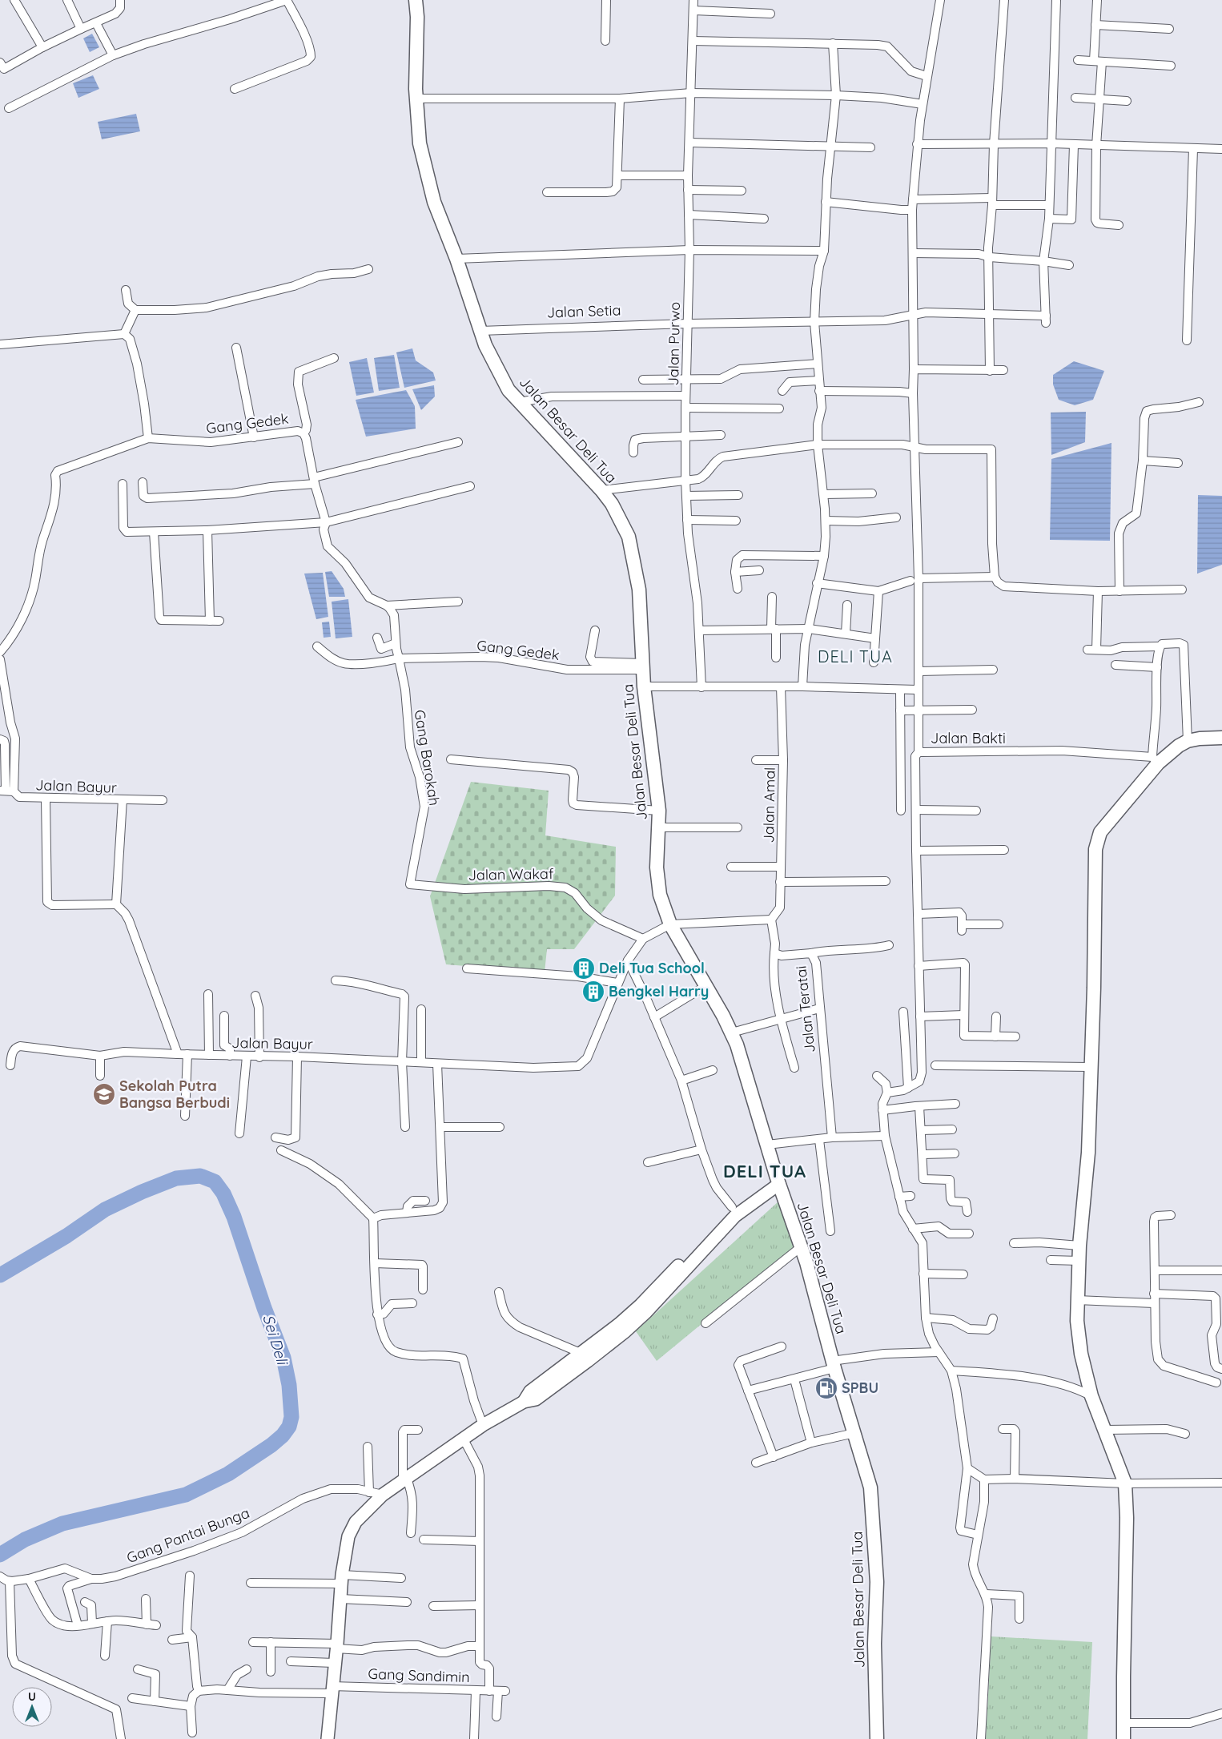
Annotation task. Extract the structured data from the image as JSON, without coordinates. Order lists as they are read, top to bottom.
{
  "streets": {
    "main road": ["Jalan Besar Deli Tua"],
    "street": [
      "Jalan Setia",
      "Jalan Purwo",
      "Gang Gedek",
      "Jalan Bakti",
      "Gang Barokah",
      "Jalan Bayur",
      "Jalan Amal",
      "Jalan Wakaf",
      "Jalan Teratai",
      "Gang Pantai Bunga",
      "Gang Sandimin"
    ]
  },
  "crossings": [
    ["Jalan Setia", "Jalan Purwo"],
    ["Jalan Setia", "Jalan Besar Deli Tua"],
    ["Jalan Setia", "Jalan Bakti"],
    ["Gang Gedek", "Jalan Besar Deli Tua"],
    ["Gang Gedek", "Gang Barokah"],
    ["Jalan Besar Deli Tua", "Jalan Bayur"],
    ["Gang Barokah", "Jalan Wakaf"],
    ["Jalan Bayur", "Jalan Wakaf"]
  ],
  "districts": ["DELI TUA", "DELI TUA"],
  "water": ["Sei Deli"],
  "places": {
    "building": ["Deli Tua School", "Bengkel Harry"],
    "school or university": ["Sekolah Putra Bangsa Berbudi"],
    "fuel station": ["SPBU"]
  },
  "north": "top"
}
